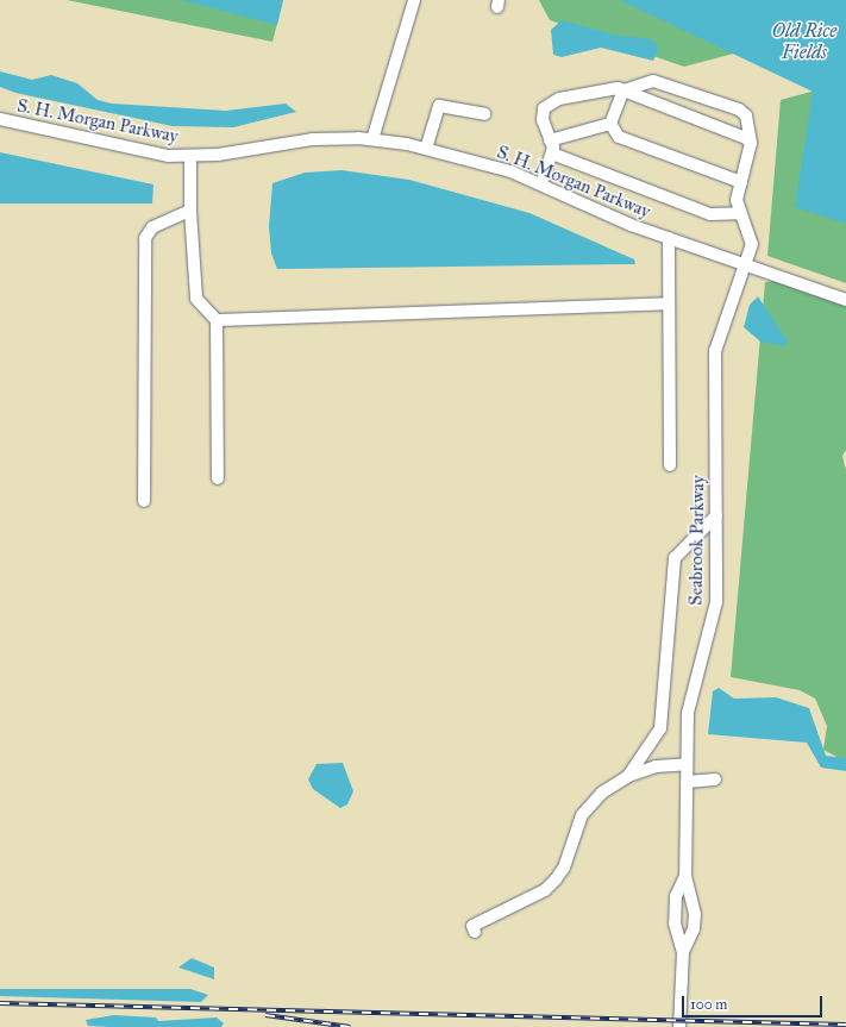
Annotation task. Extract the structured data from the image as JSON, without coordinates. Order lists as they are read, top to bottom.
{
  "streets": {
    "street": ["S. H. Morgan Parkway", "Seabrook Parkway"]
  },
  "crossings": [
    ["S. H. Morgan Parkway", "Seabrook Parkway"]
  ],
  "water": ["Old Rice Fields"],
  "scale_bar": "100 m"
}
